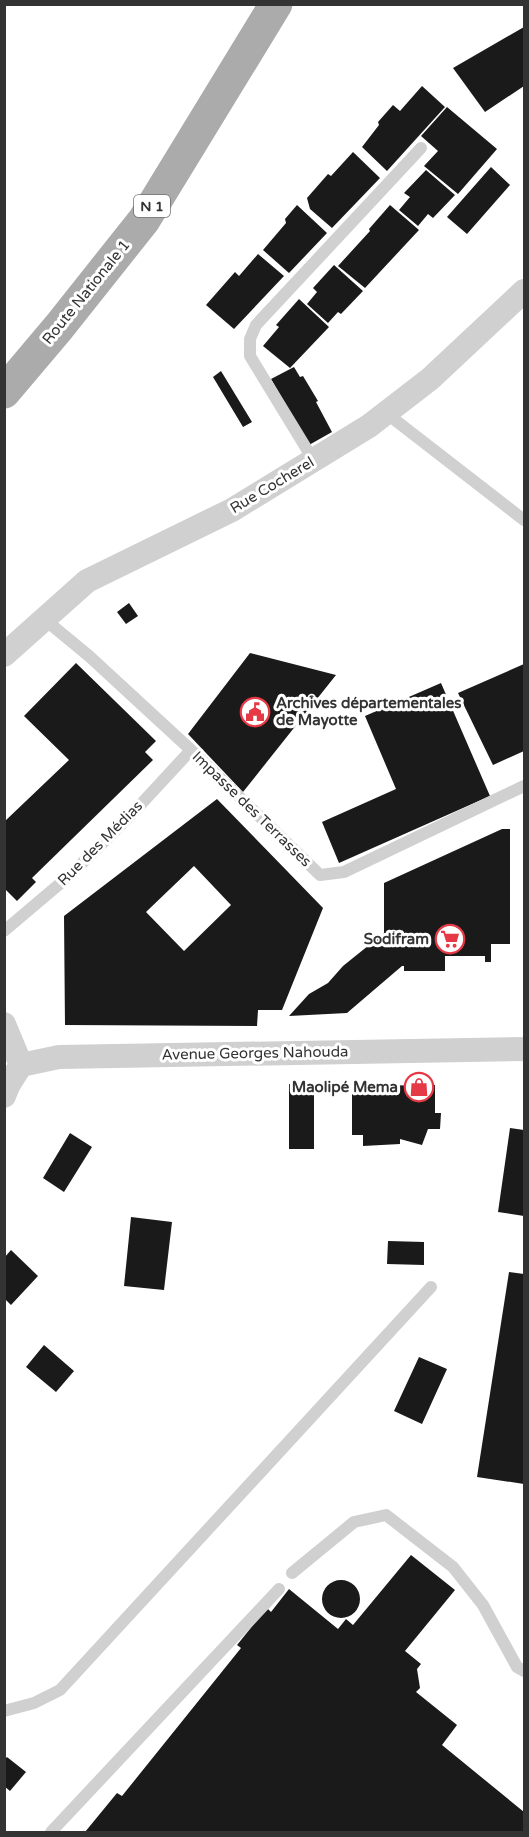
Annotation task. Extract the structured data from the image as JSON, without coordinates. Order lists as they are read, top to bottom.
{
  "streets": {
    "main road": ["N 1", "Route Nationale 1"],
    "street": ["Rue Cocherel", "Avenue Georges Nahouda"],
    "lane": ["Impasse des Terrasses", "Rue des Médias"]
  },
  "crossings": [
    ["Rue Cocherel", "Impasse des Terrasses"],
    ["Impasse des Terrasses", "Rue des Médias"]
  ],
  "places": {
    "public building": ["Archives départementales de Mayotte"],
    "supermarket": ["Sodifram"],
    "shop": ["Maolipé Mema"]
  }
}
